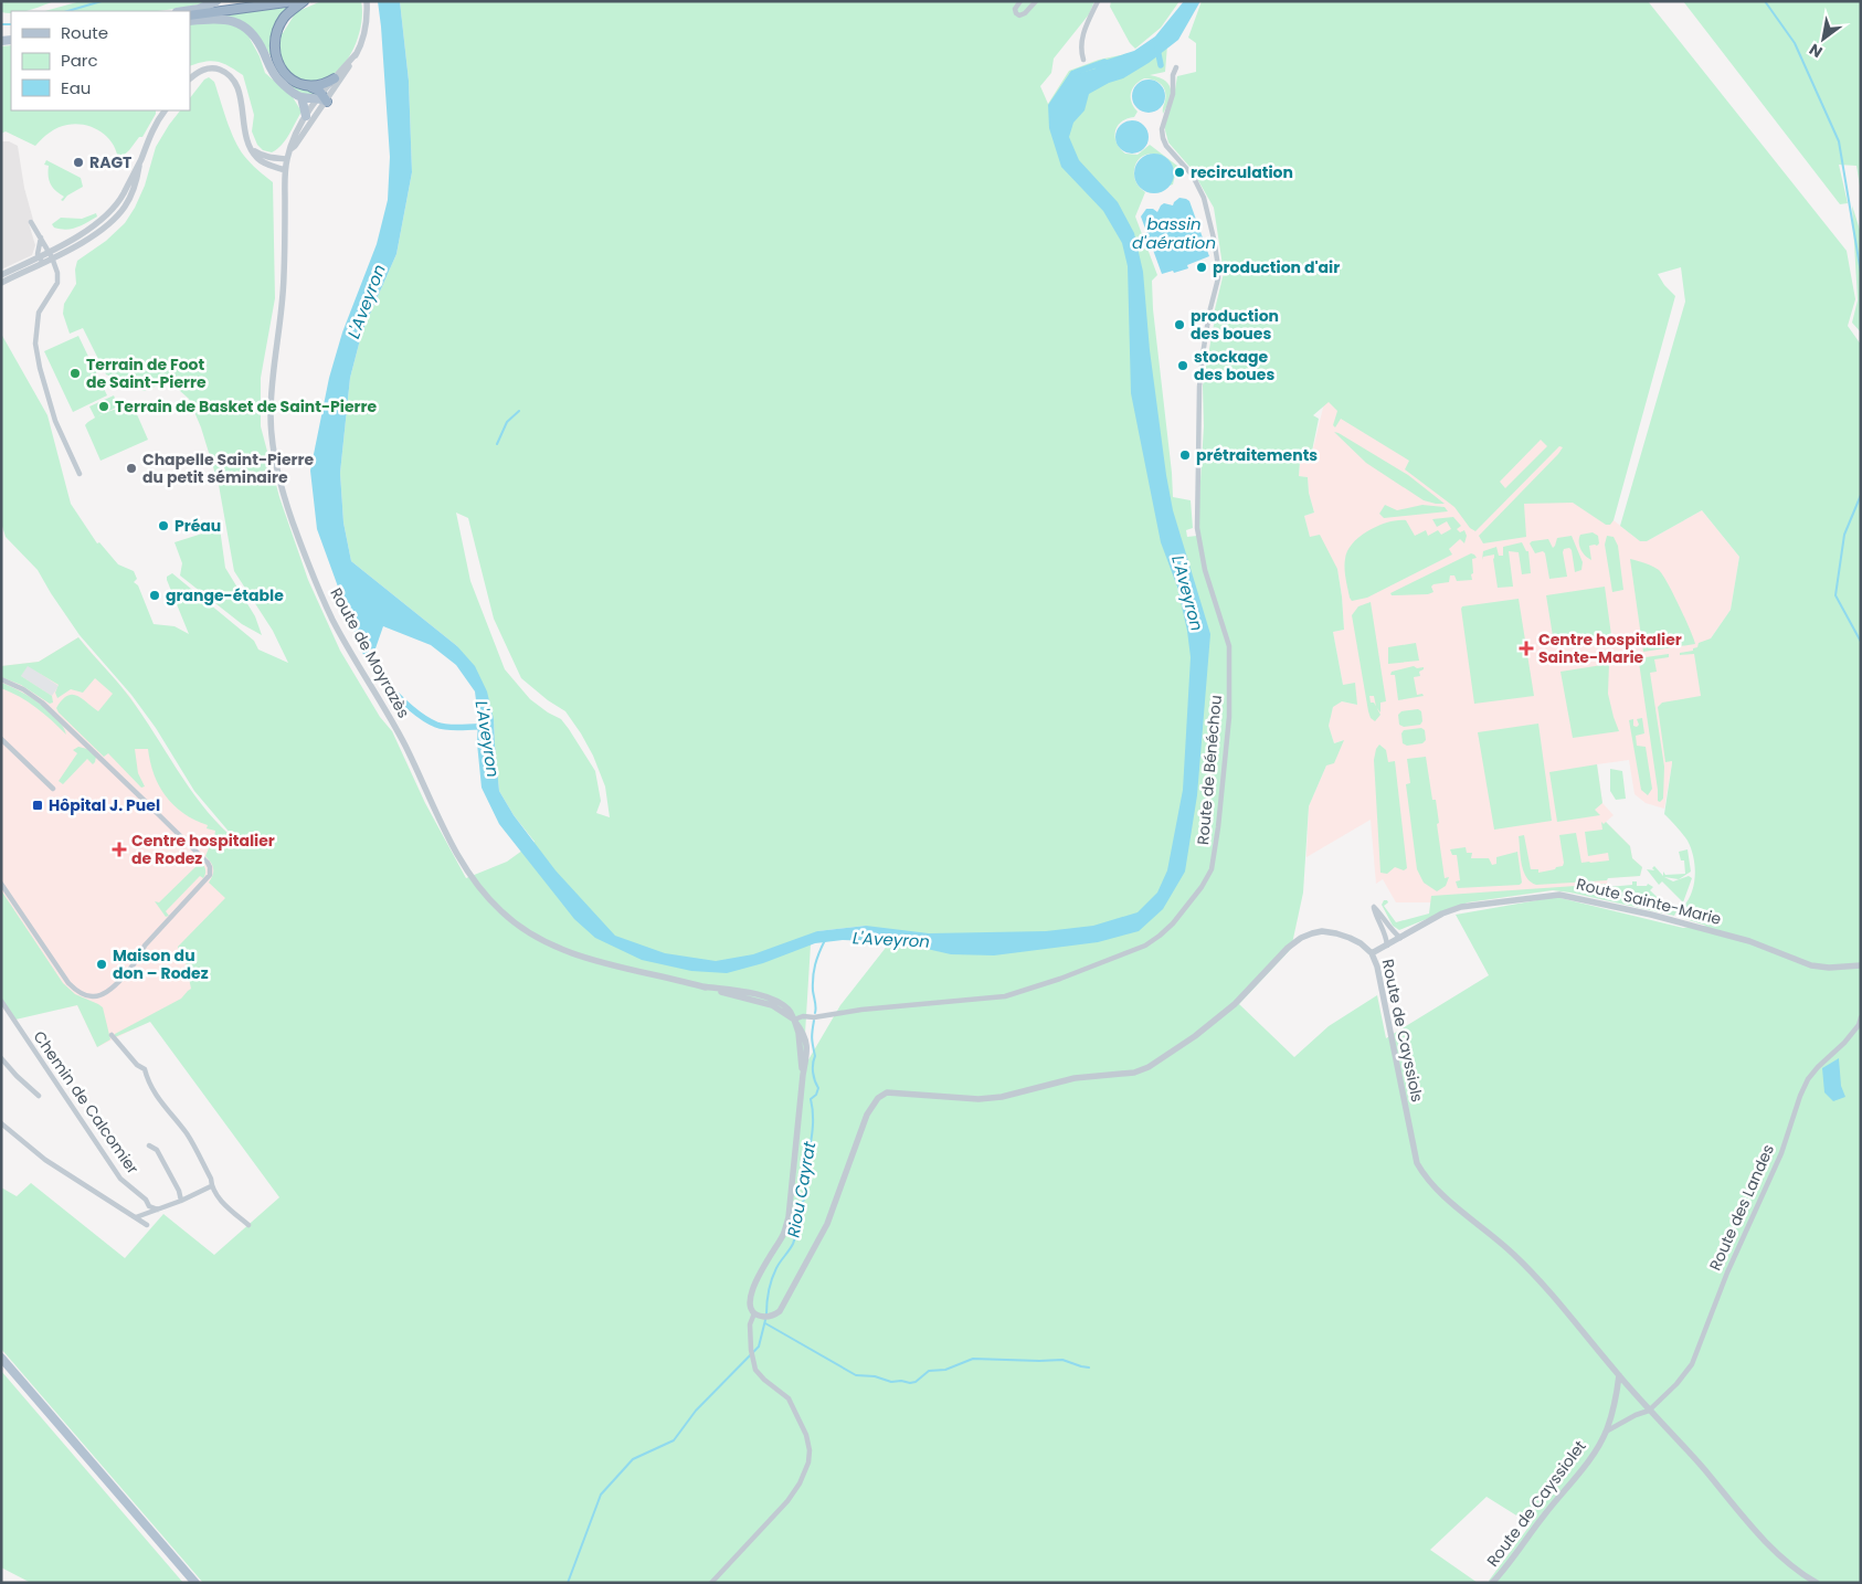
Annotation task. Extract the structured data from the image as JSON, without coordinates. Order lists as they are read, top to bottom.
{
  "streets": {
    "street": [
      "Route de Moyrazès",
      "Route de Bénéchou",
      "Route Sainte-Marie",
      "Route de Cayssiols",
      "Chemin de Calcomier",
      "Route des Landes",
      "Route de Cayssiolet"
    ]
  },
  "crossings": [
    ["Route de Moyrazès", "Route de Bénéchou"],
    ["Route Sainte-Marie", "Route de Cayssiols"],
    ["Route de Cayssiols", "Route des Landes"],
    ["Route de Cayssiols", "Route de Cayssiolet"]
  ],
  "water": ["bassin d'aération", "L'Aveyron", "Riou Cayrat"],
  "places": {
    "other": [
      "RAGT",
      "recirculation",
      "production d'air",
      "production des boues",
      "stockage des boues",
      "Terrain de Foot de Saint-Pierre",
      "Terrain de Basket de Saint-Pierre",
      "prétraitements",
      "Chapelle Saint-Pierre du petit séminaire",
      "Préau",
      "grange-étable",
      "Maison du don – Rodez"
    ],
    "health": ["Centre hospitalier Sainte-Marie", "Centre hospitalier de Rodez"],
    "transit": ["Hôpital J. Puel"]
  },
  "legend": ["Route", "Parc", "Eau"],
  "north": "bottom left"
}
